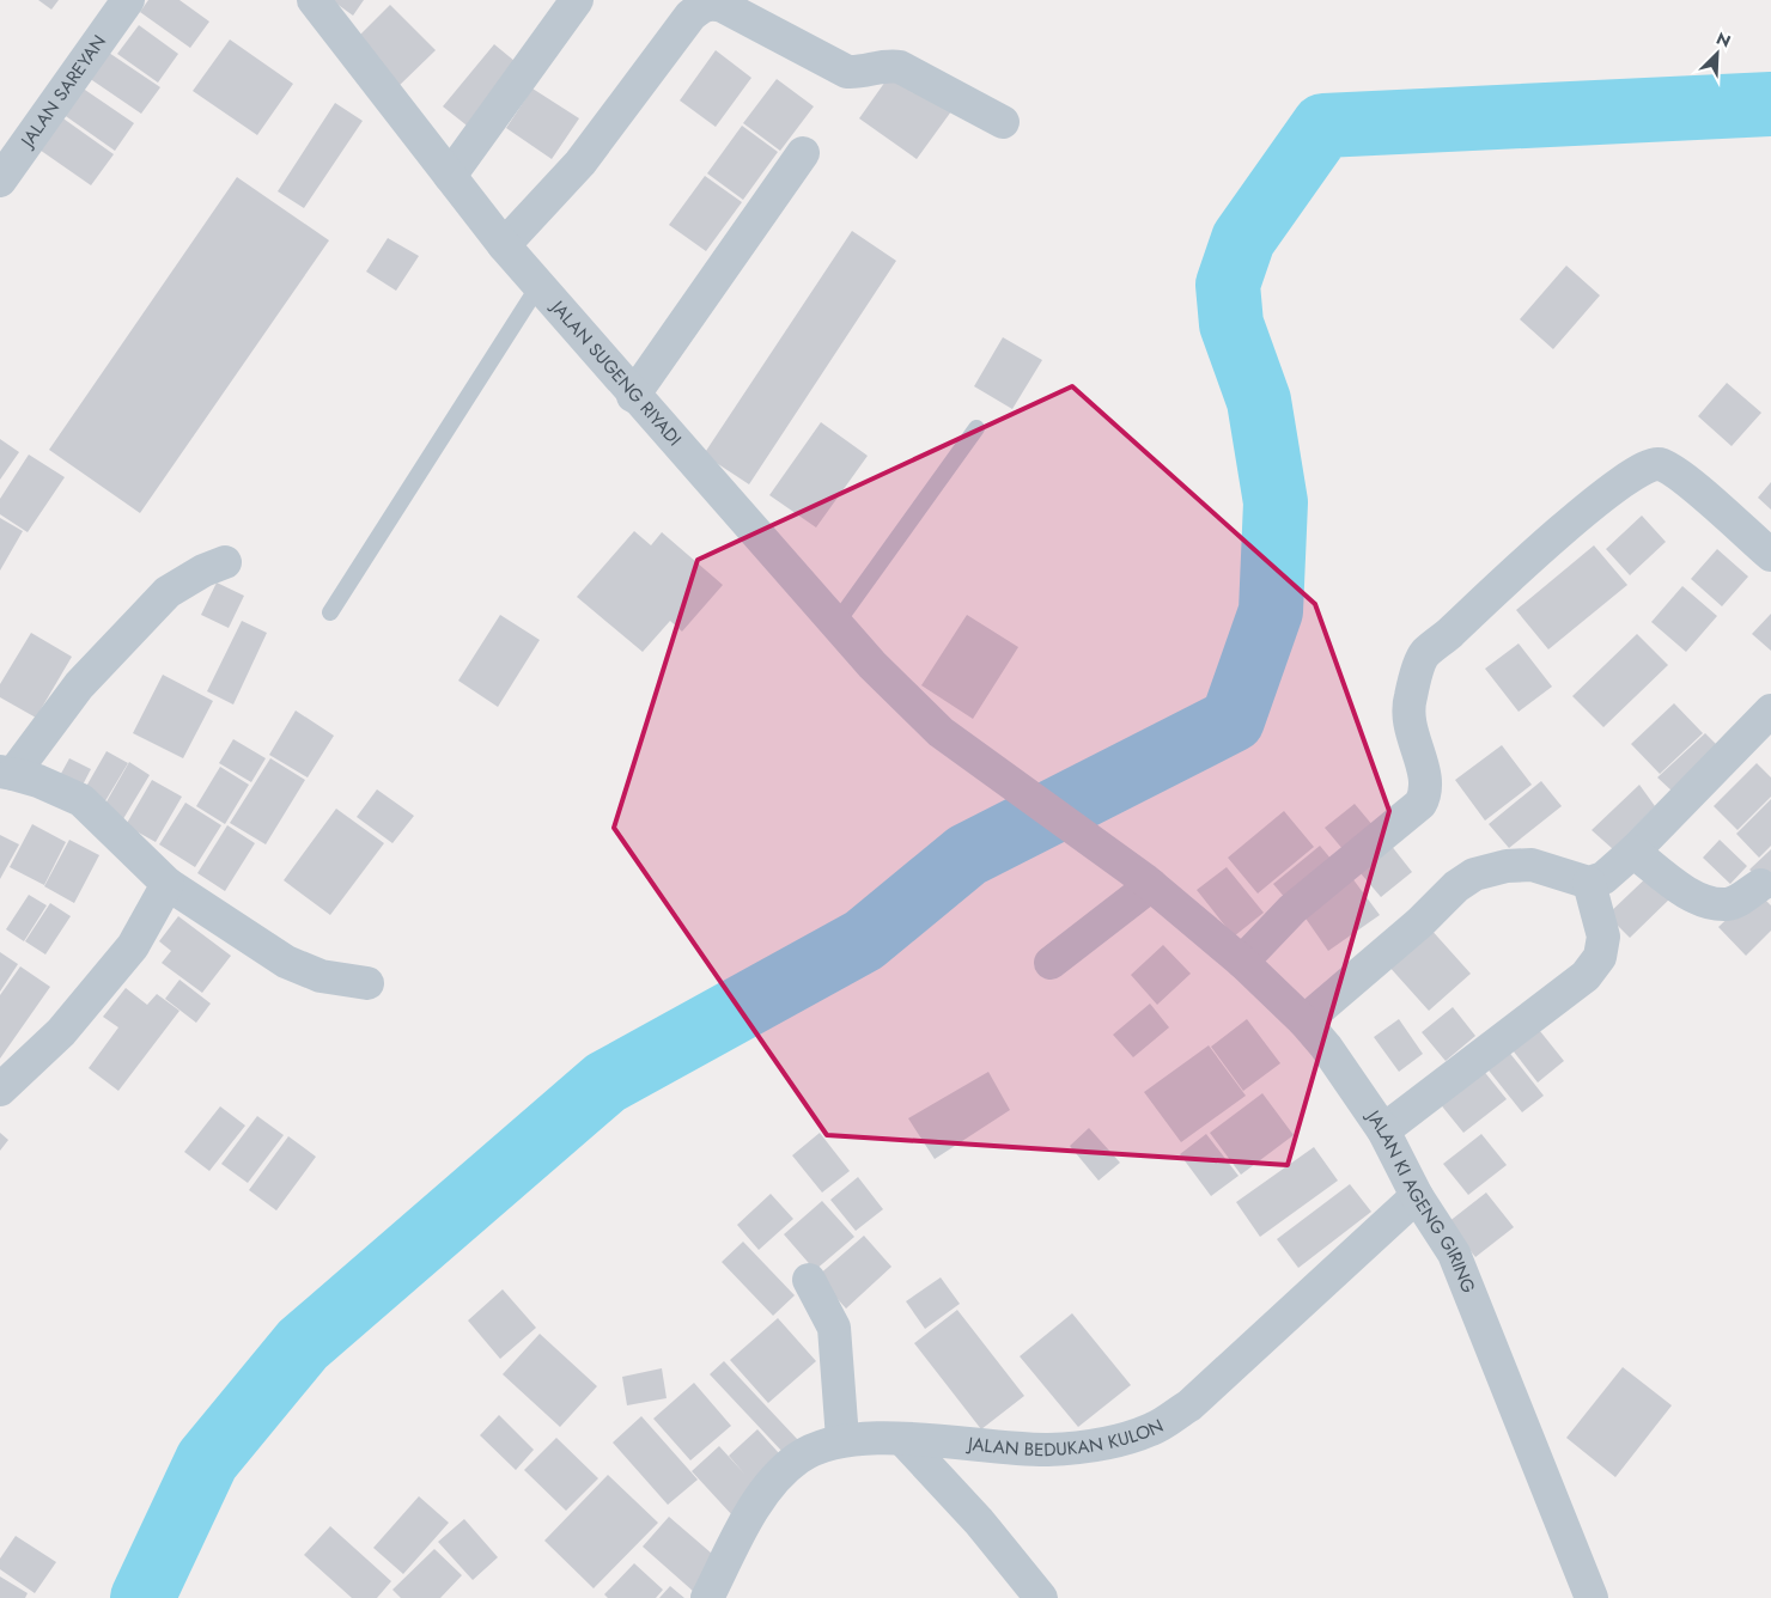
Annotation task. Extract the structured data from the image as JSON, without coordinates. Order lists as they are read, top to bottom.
{
  "streets": {
    "street": [
      "JALAN SAREYAN",
      "JALAN SUGENG RIYADI",
      "JALAN KI AGENG GIRING",
      "JALAN BEDUKAN KULON"
    ]
  },
  "crossings": [
    ["JALAN SUGENG RIYADI", "JALAN KI AGENG GIRING"],
    ["JALAN KI AGENG GIRING", "JALAN BEDUKAN KULON"]
  ],
  "north": "top right"
}
